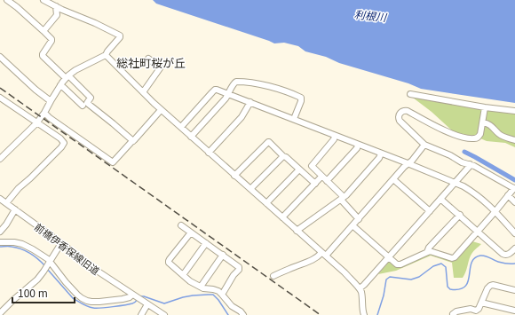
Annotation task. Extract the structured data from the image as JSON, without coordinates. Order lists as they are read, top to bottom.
{
  "streets": {
    "street": ["前橋伊香保線旧道"]
  },
  "districts": ["総社町桜が丘"],
  "water": ["利根川"],
  "scale_bar": "100 m"
}
